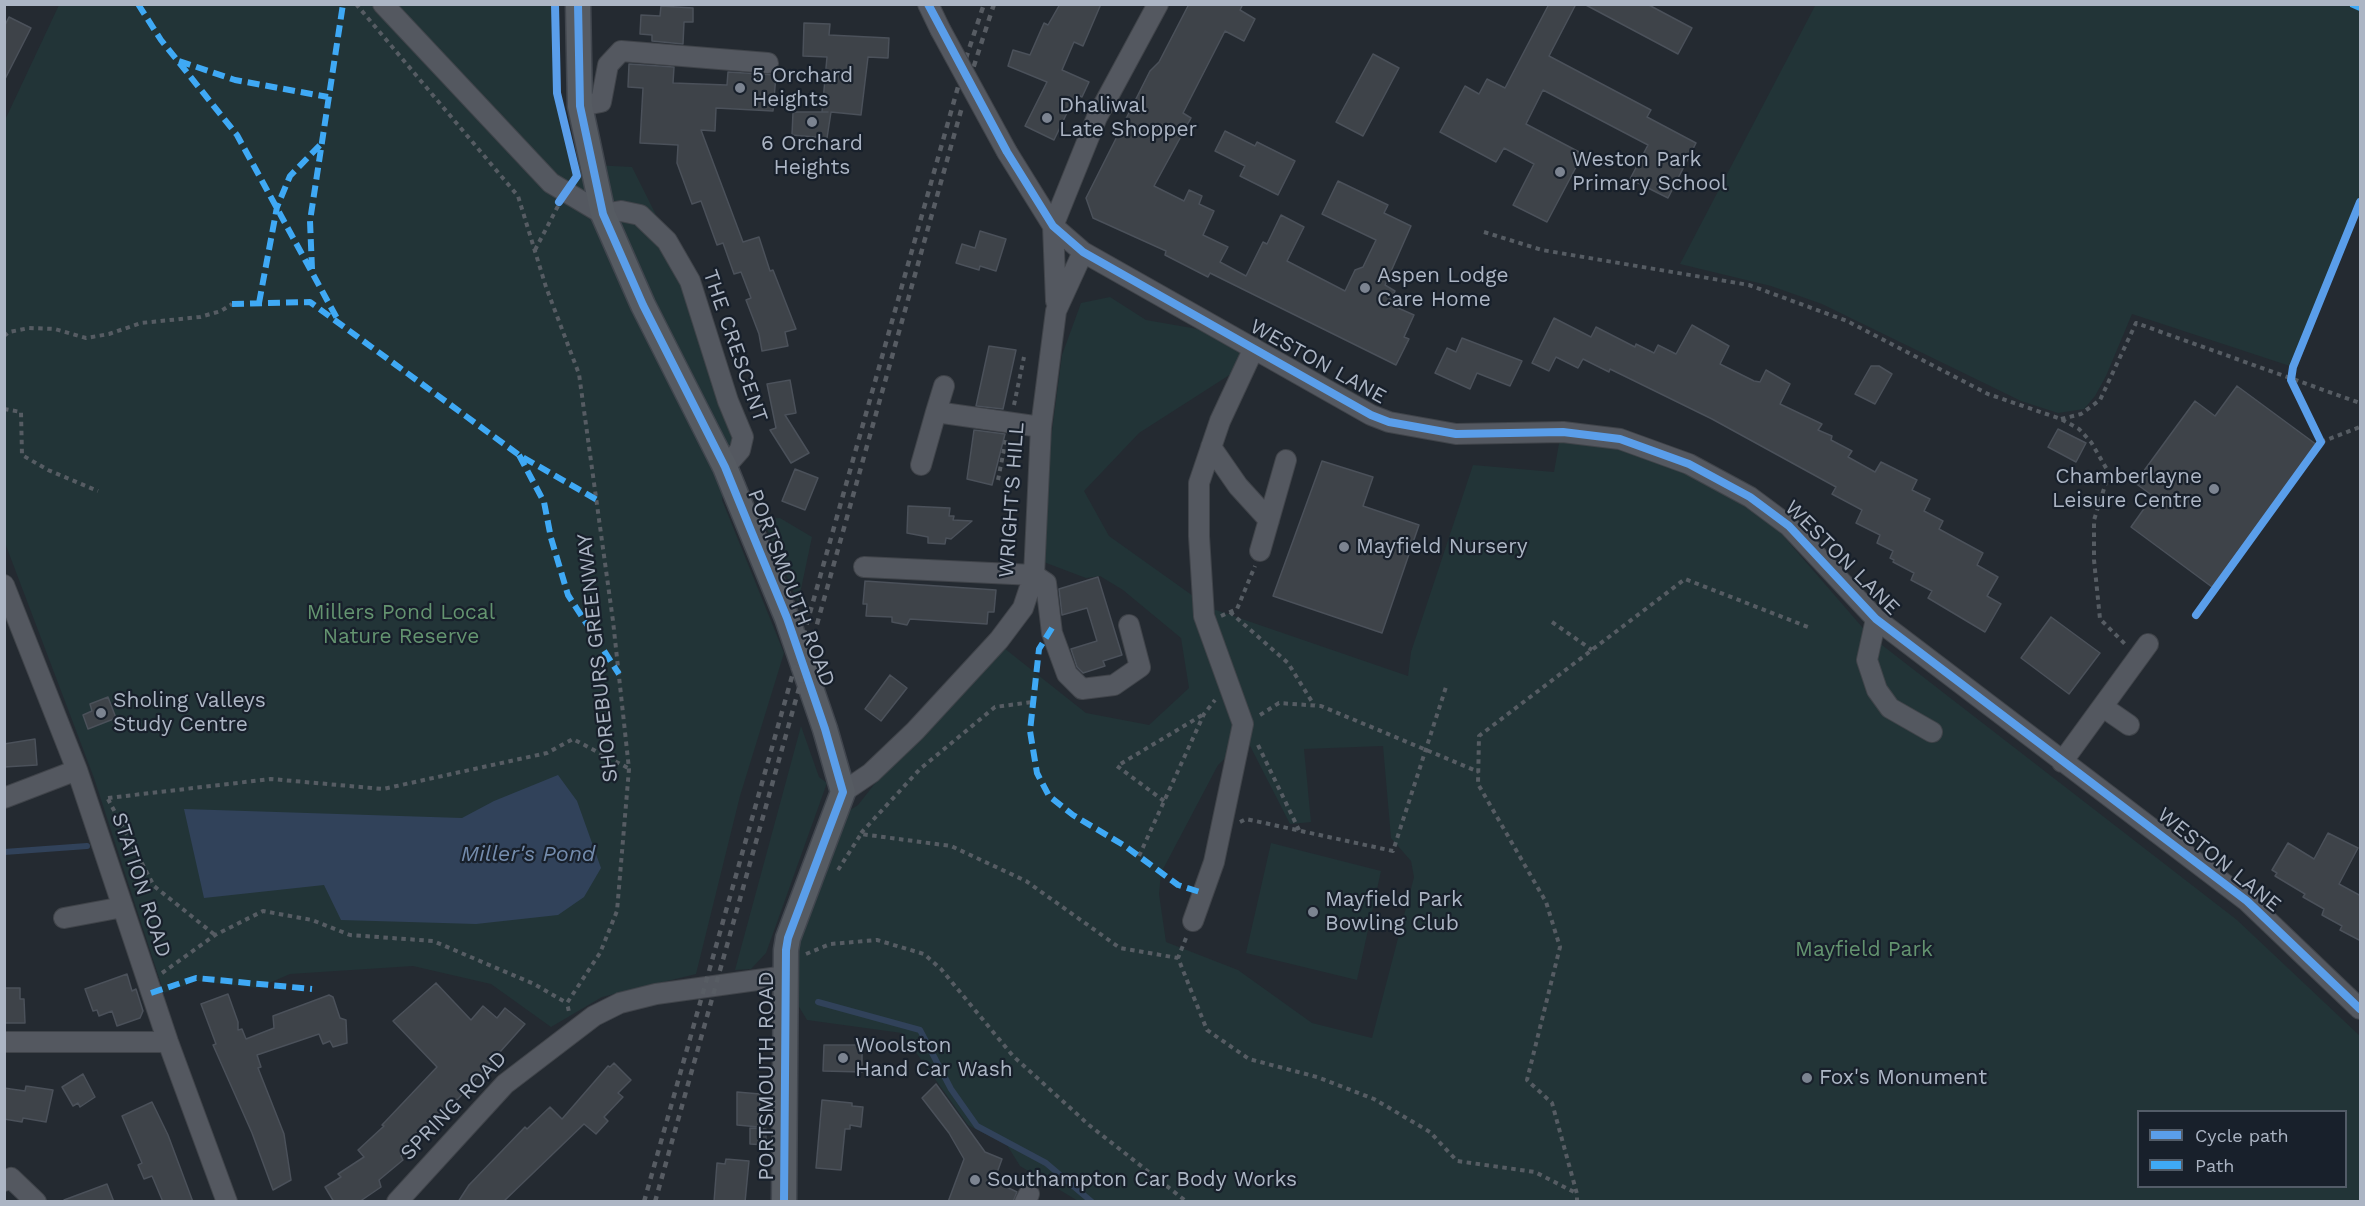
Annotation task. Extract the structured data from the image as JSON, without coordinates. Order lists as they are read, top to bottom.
{
  "streets": {
    "main road": ["PORTSMOUTH ROAD"],
    "street": [
      "THE CRESCENT",
      "WESTON LANE",
      "WRIGHT'S HILL",
      "STATION ROAD",
      "SPRING ROAD"
    ],
    "path": ["SHOREBURS GREENWAY"]
  },
  "crossings": [
    ["THE CRESCENT", "PORTSMOUTH ROAD"],
    ["WESTON LANE", "WRIGHT'S HILL"],
    ["WRIGHT'S HILL", "PORTSMOUTH ROAD"],
    ["PORTSMOUTH ROAD", "SPRING ROAD"]
  ],
  "water": ["Miller's Pond"],
  "parks": ["Millers Pond Local Nature Reserve", "Mayfield Park"],
  "places": [
    "5 Orchard Heights",
    "Dhaliwal Late Shopper",
    "6 Orchard Heights",
    "Weston Park Primary School",
    "Aspen Lodge Care Home",
    "Chamberlayne Leisure Centre",
    "Mayfield Nursery",
    "Sholing Valleys Study Centre",
    "Mayfield Park Bowling Club",
    "Woolston Hand Car Wash",
    "Fox's Monument",
    "Southampton Car Body Works"
  ],
  "legend": ["Cycle path", "Path"]
}
